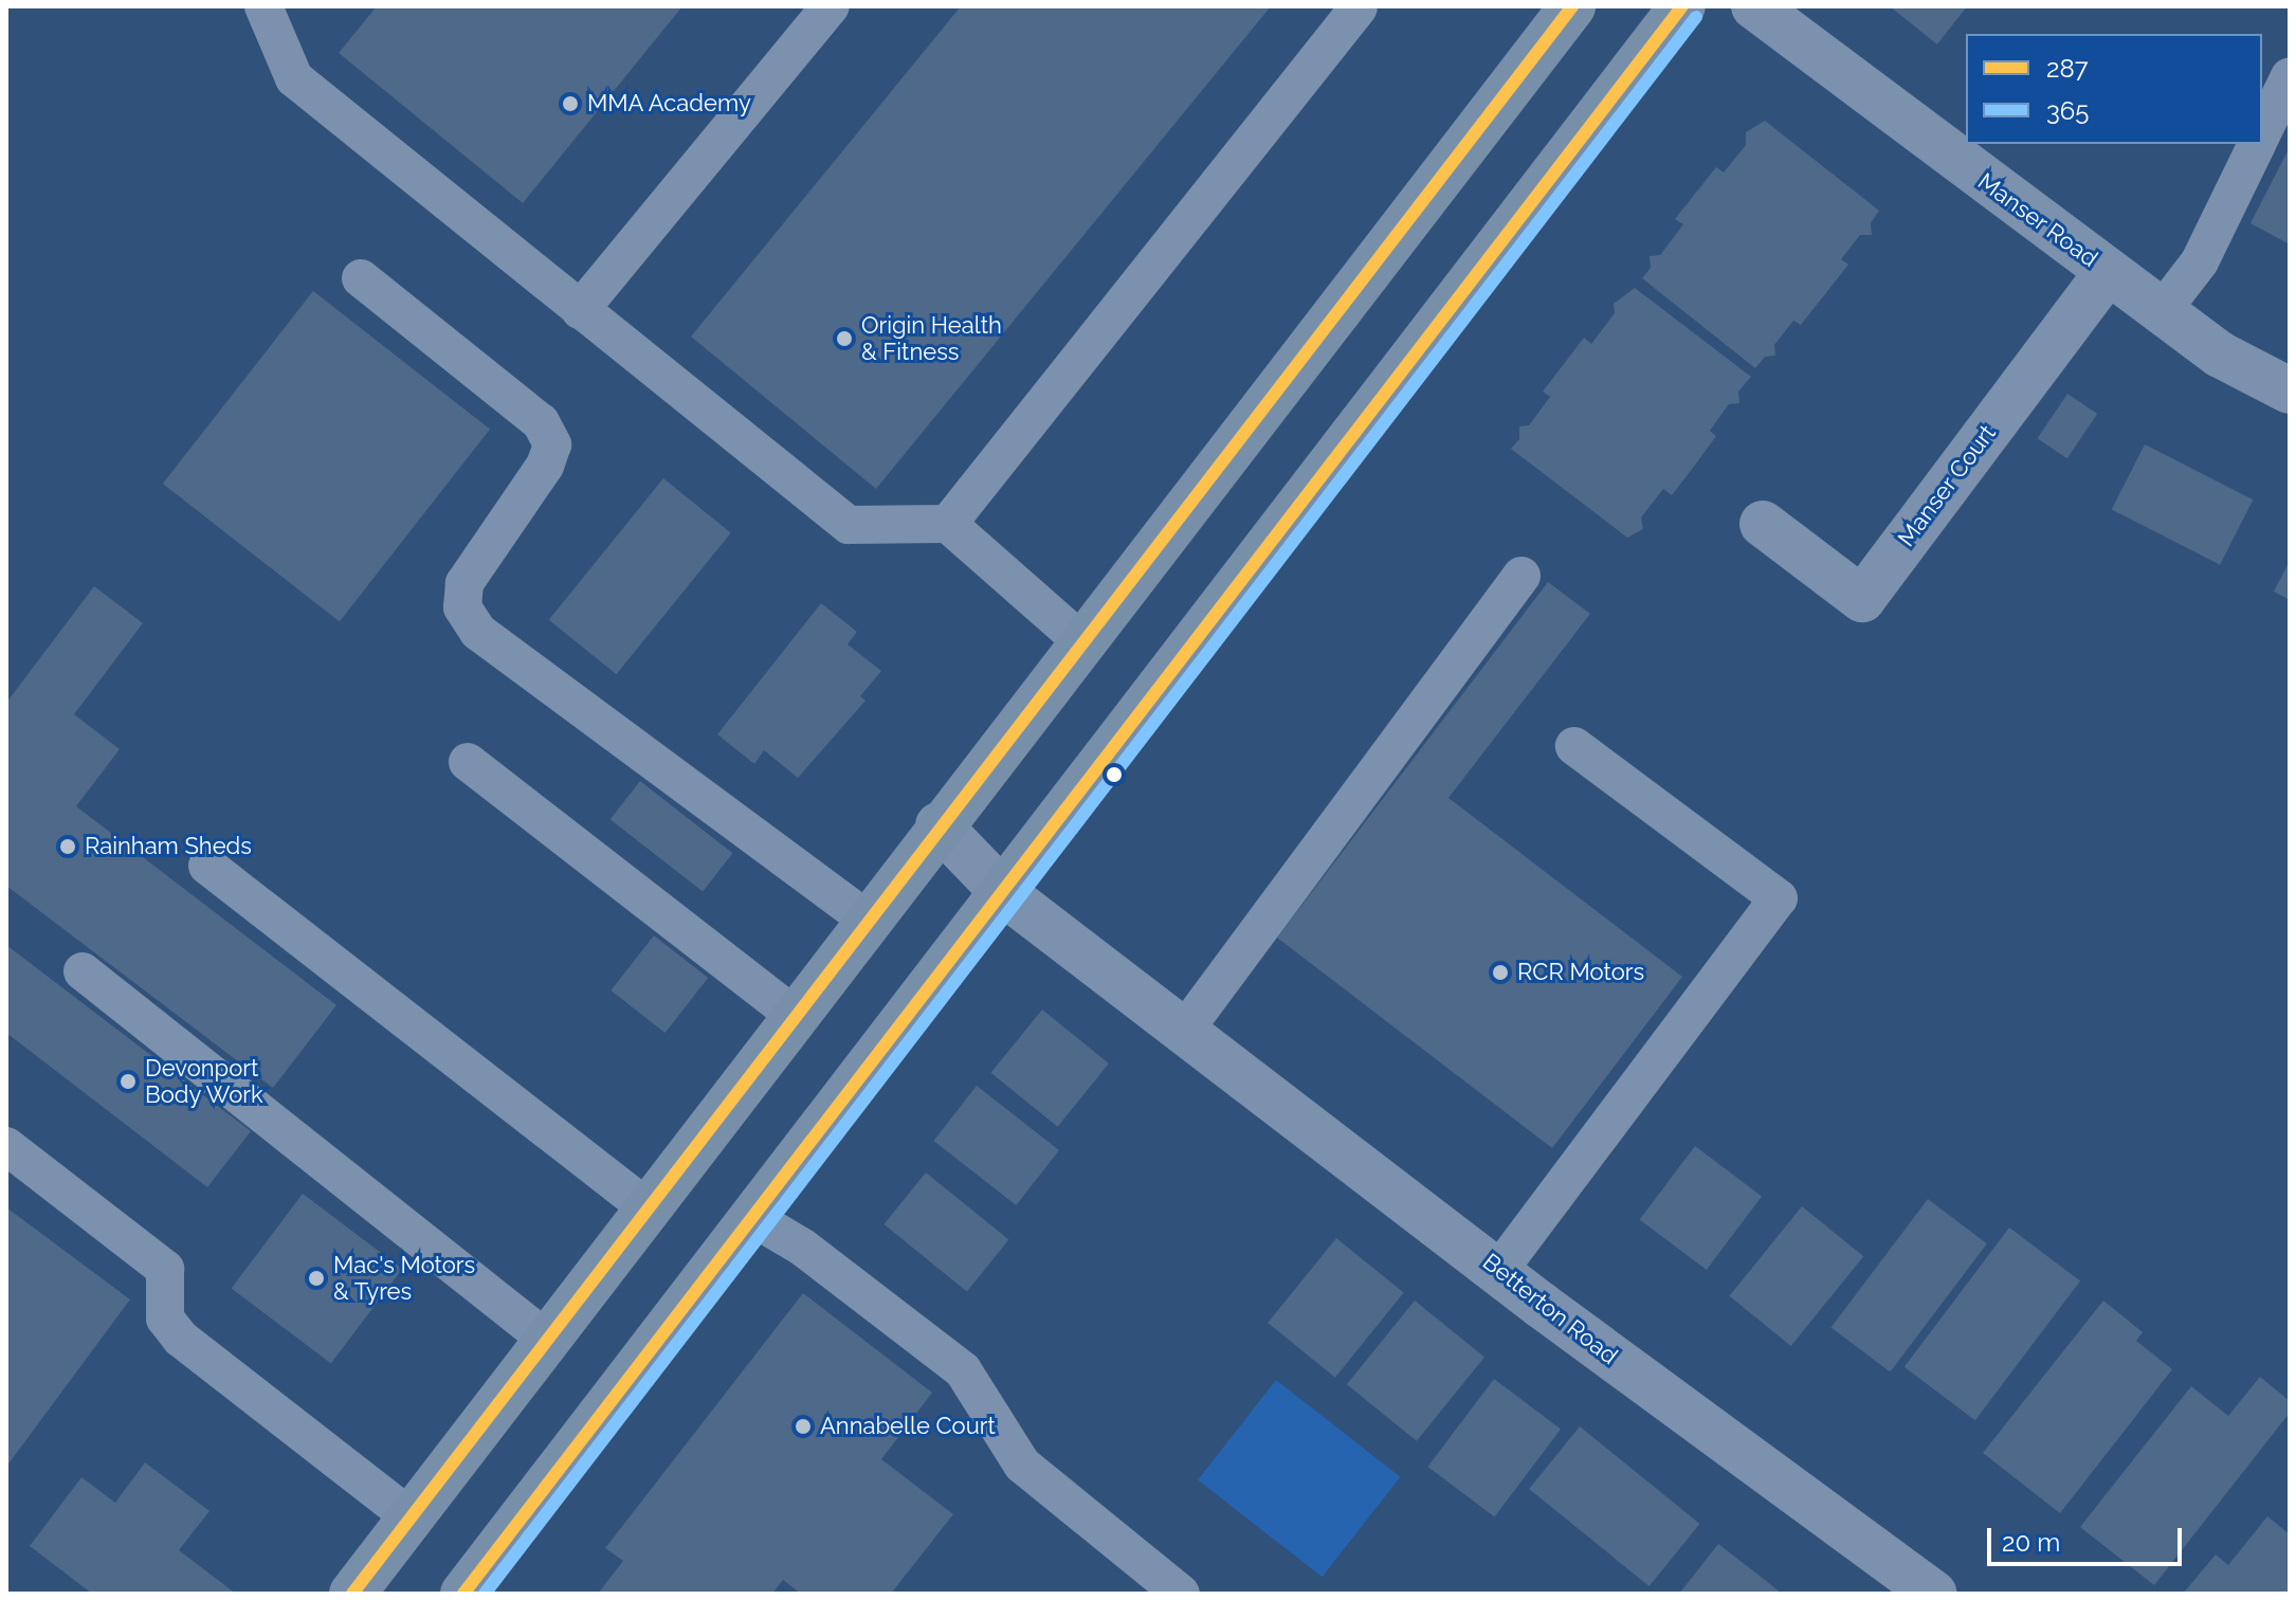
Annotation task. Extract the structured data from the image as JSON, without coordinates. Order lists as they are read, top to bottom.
{
  "streets": {
    "street": ["Manser Road", "Manser Court", "Betterton Road"]
  },
  "crossings": [
    ["Manser Road", "Manser Court"]
  ],
  "places": [
    "MMA Academy",
    "Origin Health & Fitness",
    "Rainham Sheds",
    "RCR Motors",
    "Devonport Body Work",
    "Mac's Motors & Tyres",
    "Annabelle Court"
  ],
  "lines": ["transit line 287", "transit line 365"],
  "legend": ["287", "365"],
  "scale_bar": "20 m"
}
